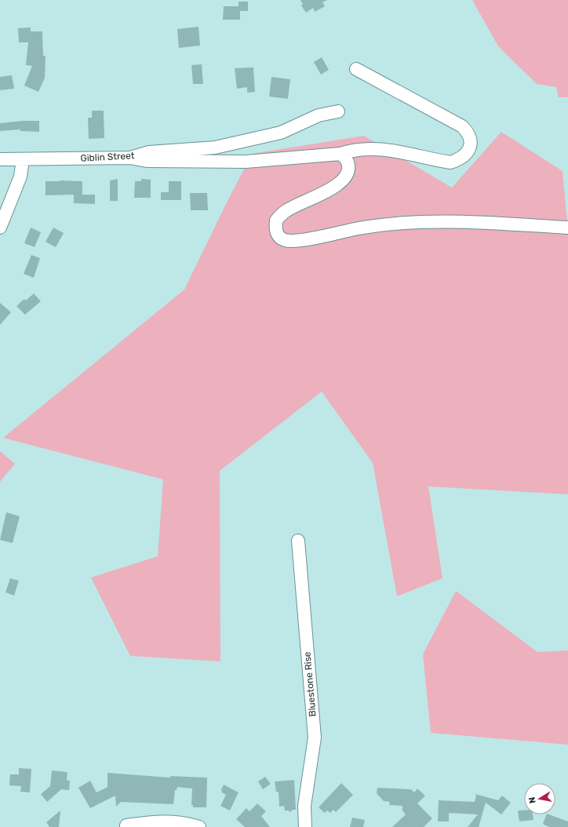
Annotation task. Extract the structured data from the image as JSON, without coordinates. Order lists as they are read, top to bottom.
{
  "streets": {
    "street": ["Giblin Street", "Bluestone Rise"]
  },
  "north": "left"
}
